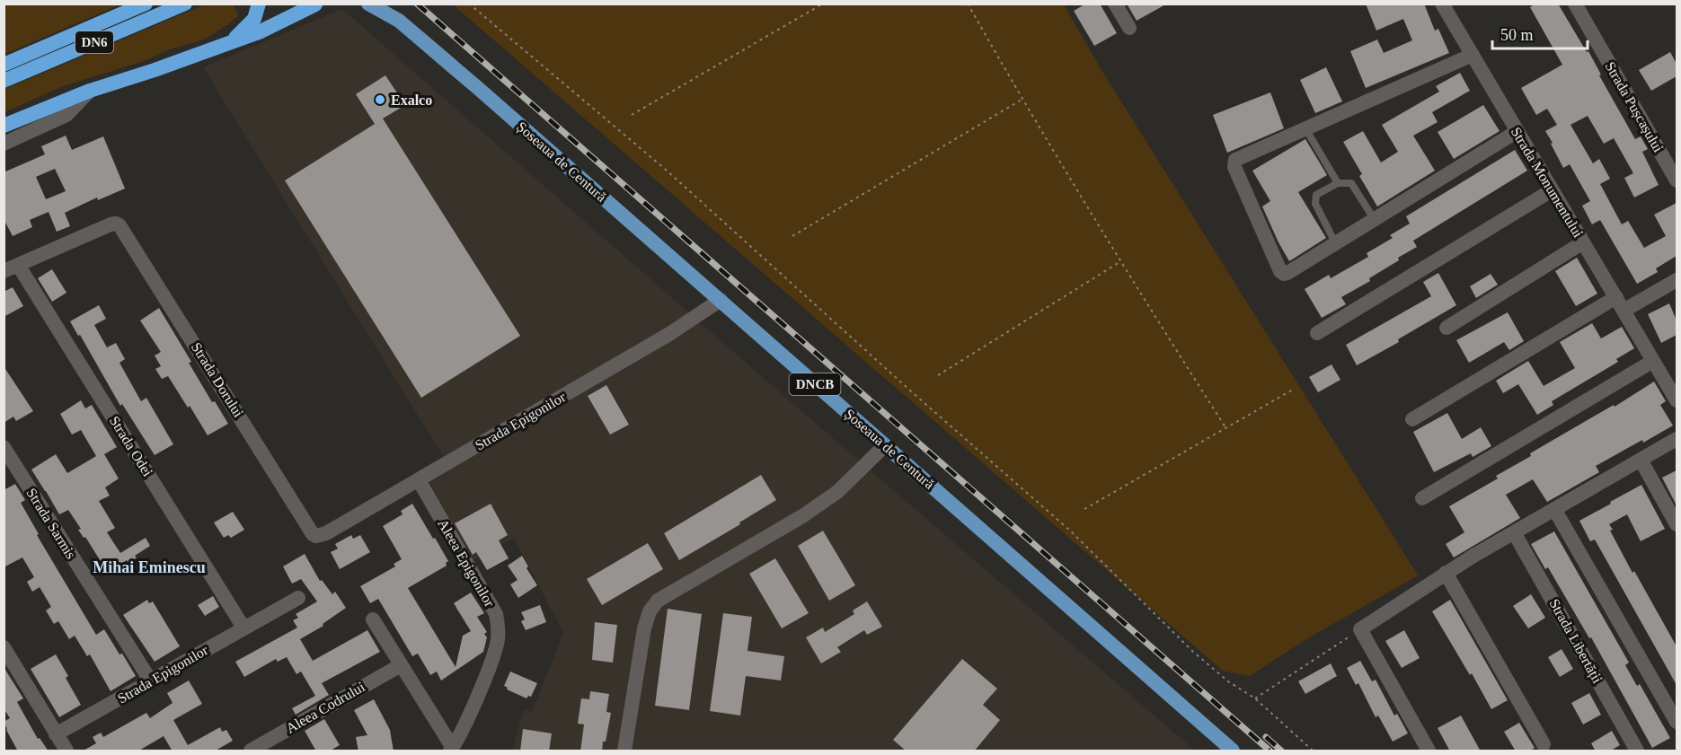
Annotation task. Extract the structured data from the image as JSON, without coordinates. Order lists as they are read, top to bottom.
{
  "streets": {
    "highway": ["DN6"],
    "main road": ["Șoseaua de Centură", "DNCB"],
    "street": [
      "Strada Pușcașului",
      "Strada Monumentului",
      "Strada Dorului",
      "Strada Epigonilor",
      "Strada Odei",
      "Strada Sarmis",
      "Aleea Epigonilor",
      "Strada Libertății",
      "Aleea Codrului"
    ]
  },
  "crossings": [
    ["Șoseaua de Centură", "Strada Epigonilor"],
    ["Strada Dorului", "Strada Epigonilor"],
    ["Strada Dorului", "Strada Odei"],
    ["Strada Epigonilor", "Strada Odei"],
    ["Strada Epigonilor", "Strada Sarmis"],
    ["Strada Epigonilor", "Aleea Epigonilor"],
    ["Aleea Epigonilor", "Aleea Codrului"]
  ],
  "districts": ["Mihai Eminescu"],
  "places": ["Exalco"],
  "scale_bar": "50 m"
}
